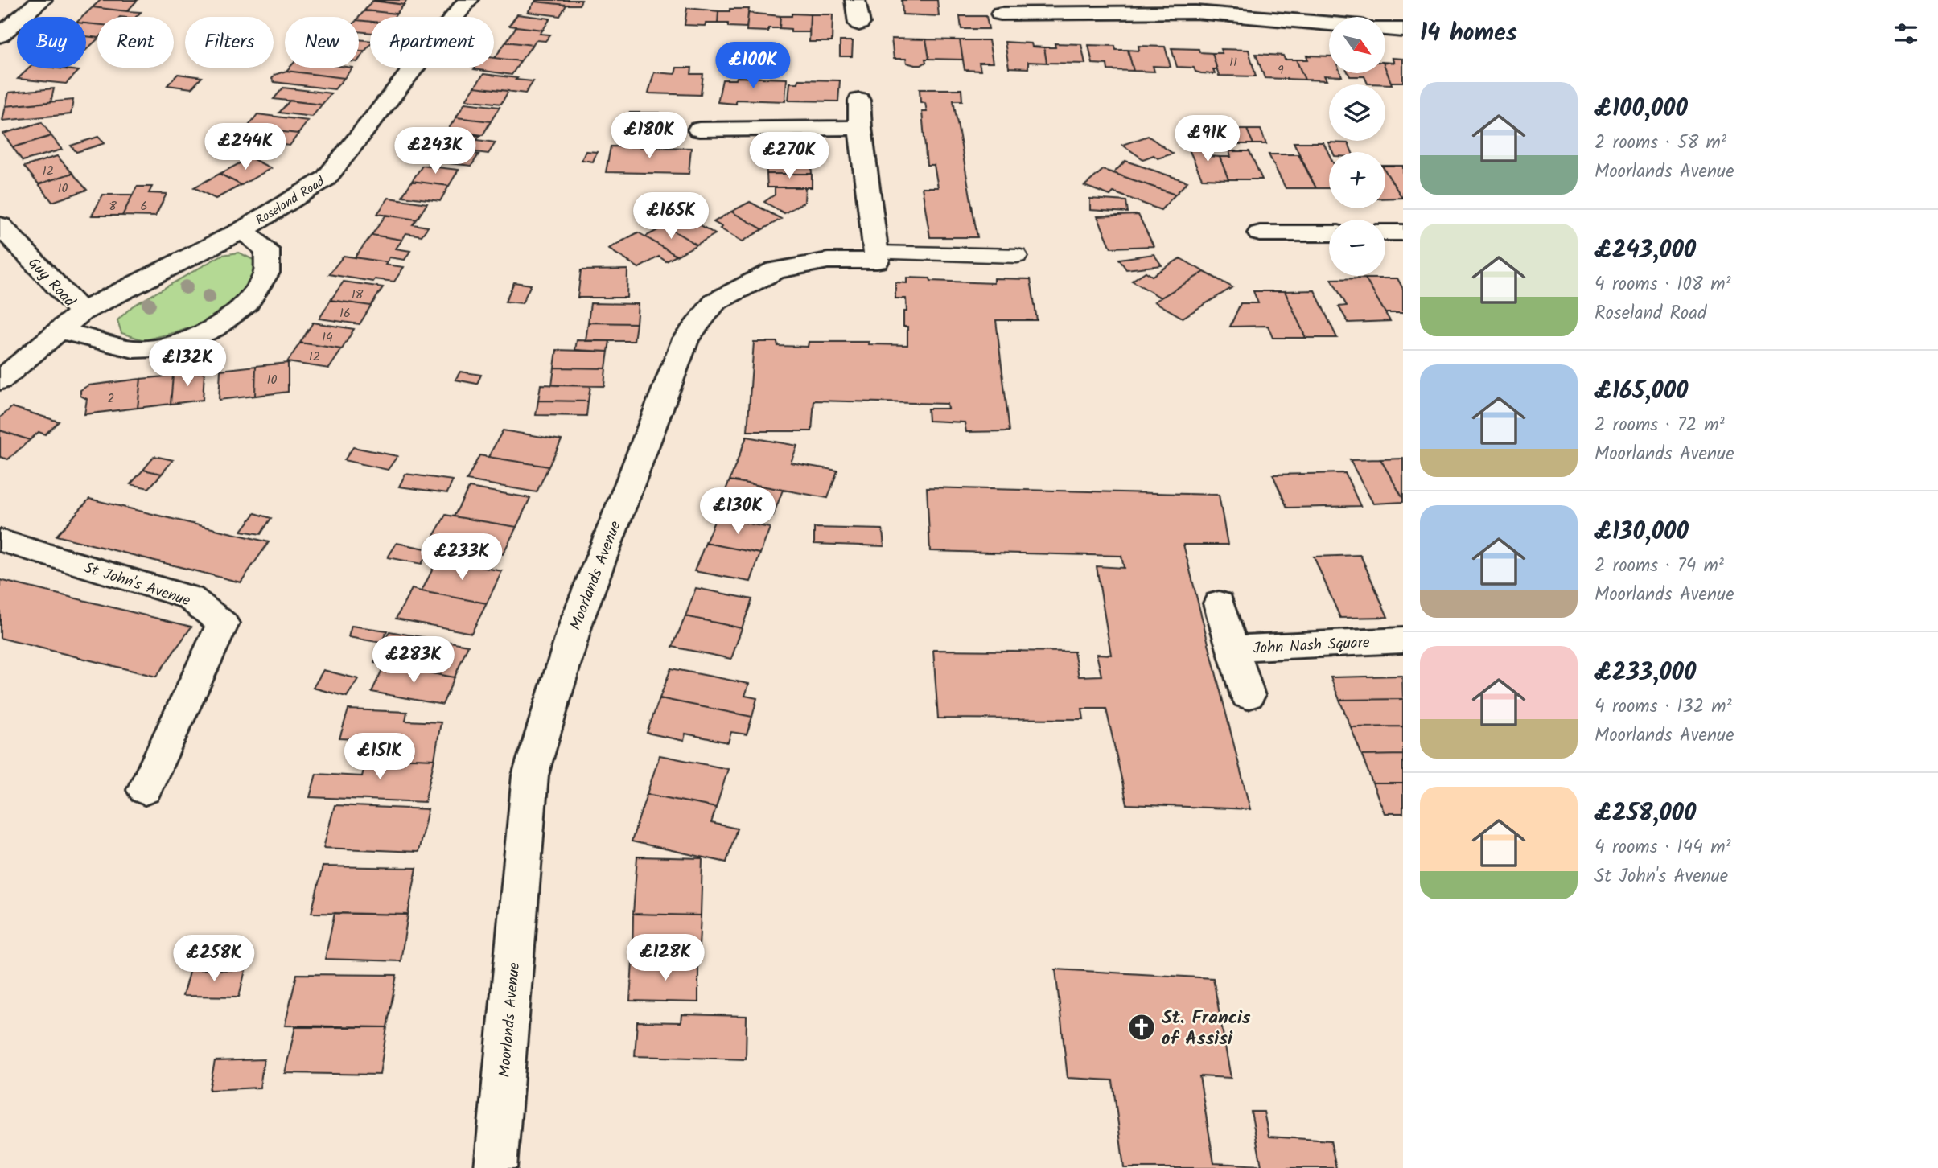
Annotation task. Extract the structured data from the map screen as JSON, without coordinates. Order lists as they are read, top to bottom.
{
  "streets": {
    "street": [
      "Roseland Road",
      "Guy Road",
      "Moorlands Avenue",
      "St John's Avenue",
      "John Nash Square"
    ]
  },
  "crossings": [
    ["Roseland Road", "Guy Road"]
  ],
  "places": {
    "church": ["St. Francis of Assisi"]
  },
  "house_numbers": [
    "11",
    "9",
    "12",
    "10",
    "8",
    "6",
    "18",
    "16",
    "14",
    "12",
    "10",
    "2"
  ],
  "north": "bottom right",
  "page": {
    "heading": "14 homes",
    "map_buttons": ["+", "−"],
    "chip": [
      "Buy",
      "Rent",
      "Filters",
      "New",
      "Apartment"
    ],
    "price": [
      "£100K",
      "£180K",
      "£91K",
      "£244K",
      "£243K",
      "£270K",
      "£165K",
      "£132K",
      "£130K",
      "£233K",
      "£283K",
      "£151K",
      "£128K",
      "£258K"
    ],
    "list": [
      {
        "name": "£100,000",
        "note": "2 rooms · 58 m² · Moorlands Avenue"
      },
      {
        "name": "£243,000",
        "note": "4 rooms · 108 m² · Roseland Road"
      },
      {
        "name": "£165,000",
        "note": "2 rooms · 72 m² · Moorlands Avenue"
      },
      {
        "name": "£130,000",
        "note": "2 rooms · 74 m² · Moorlands Avenue"
      },
      {
        "name": "£233,000",
        "note": "4 rooms · 132 m² · Moorlands Avenue"
      },
      {
        "name": "£258,000",
        "note": "4 rooms · 144 m² · St John's Avenue"
      }
    ]
  }
}
